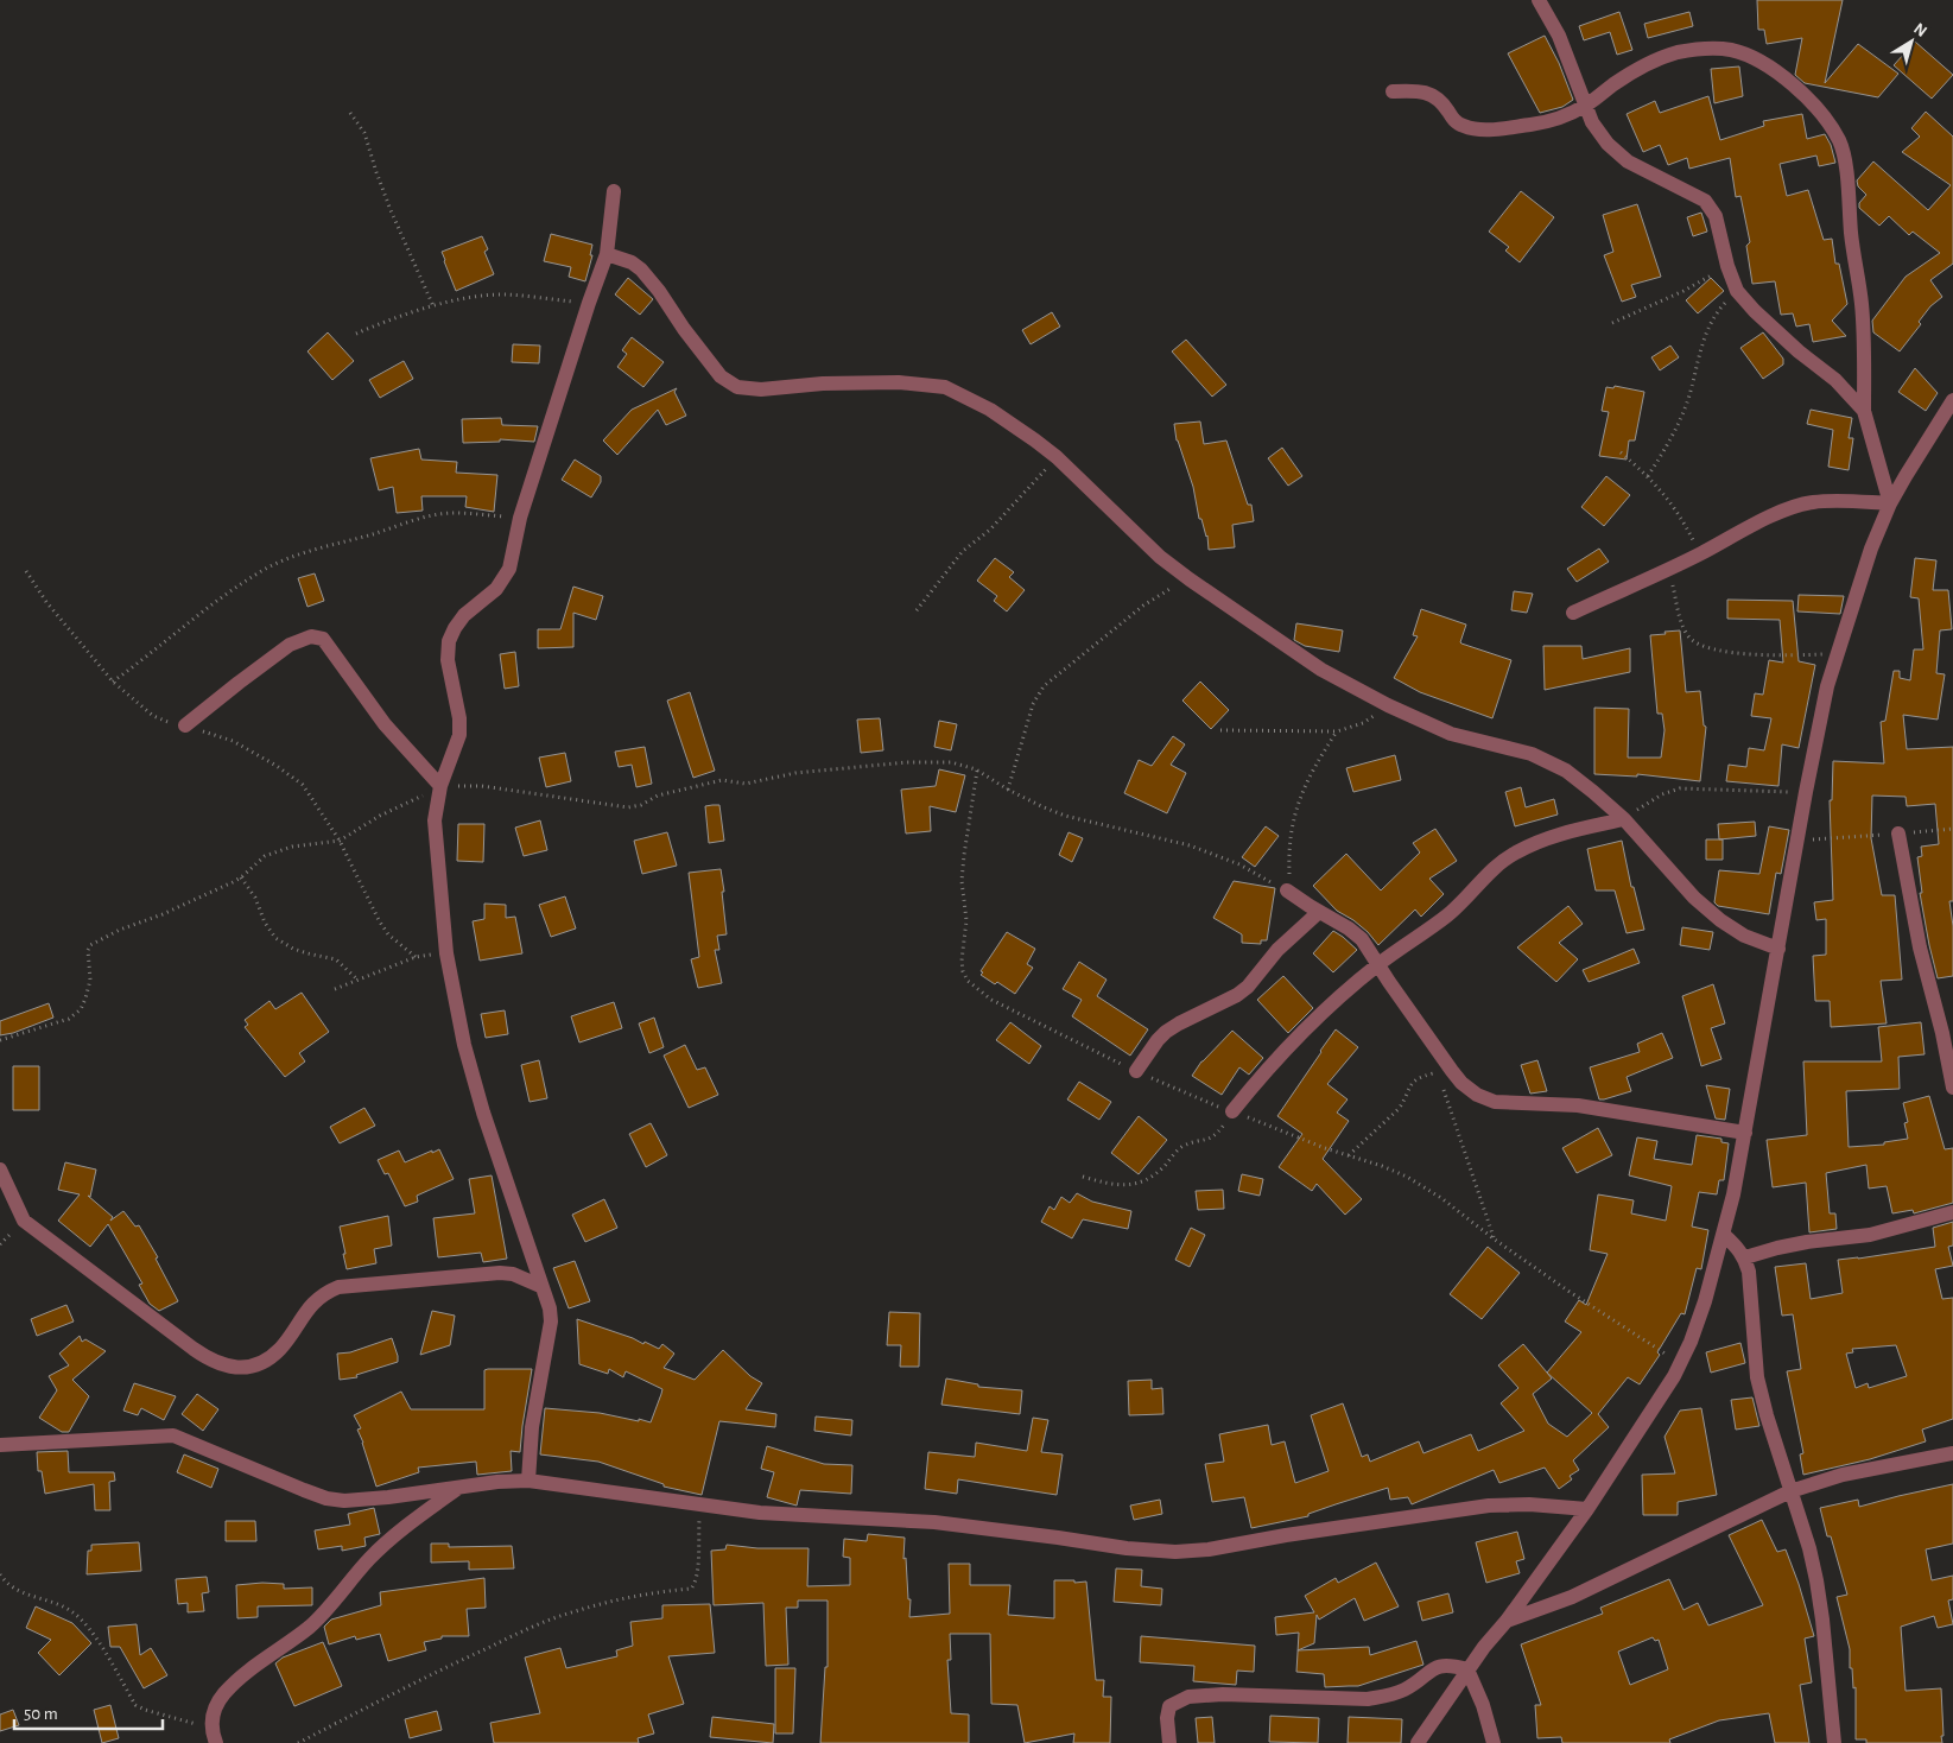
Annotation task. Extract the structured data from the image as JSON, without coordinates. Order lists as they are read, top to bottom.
{
  "scale_bar": "50 m",
  "north": "top right"
}
